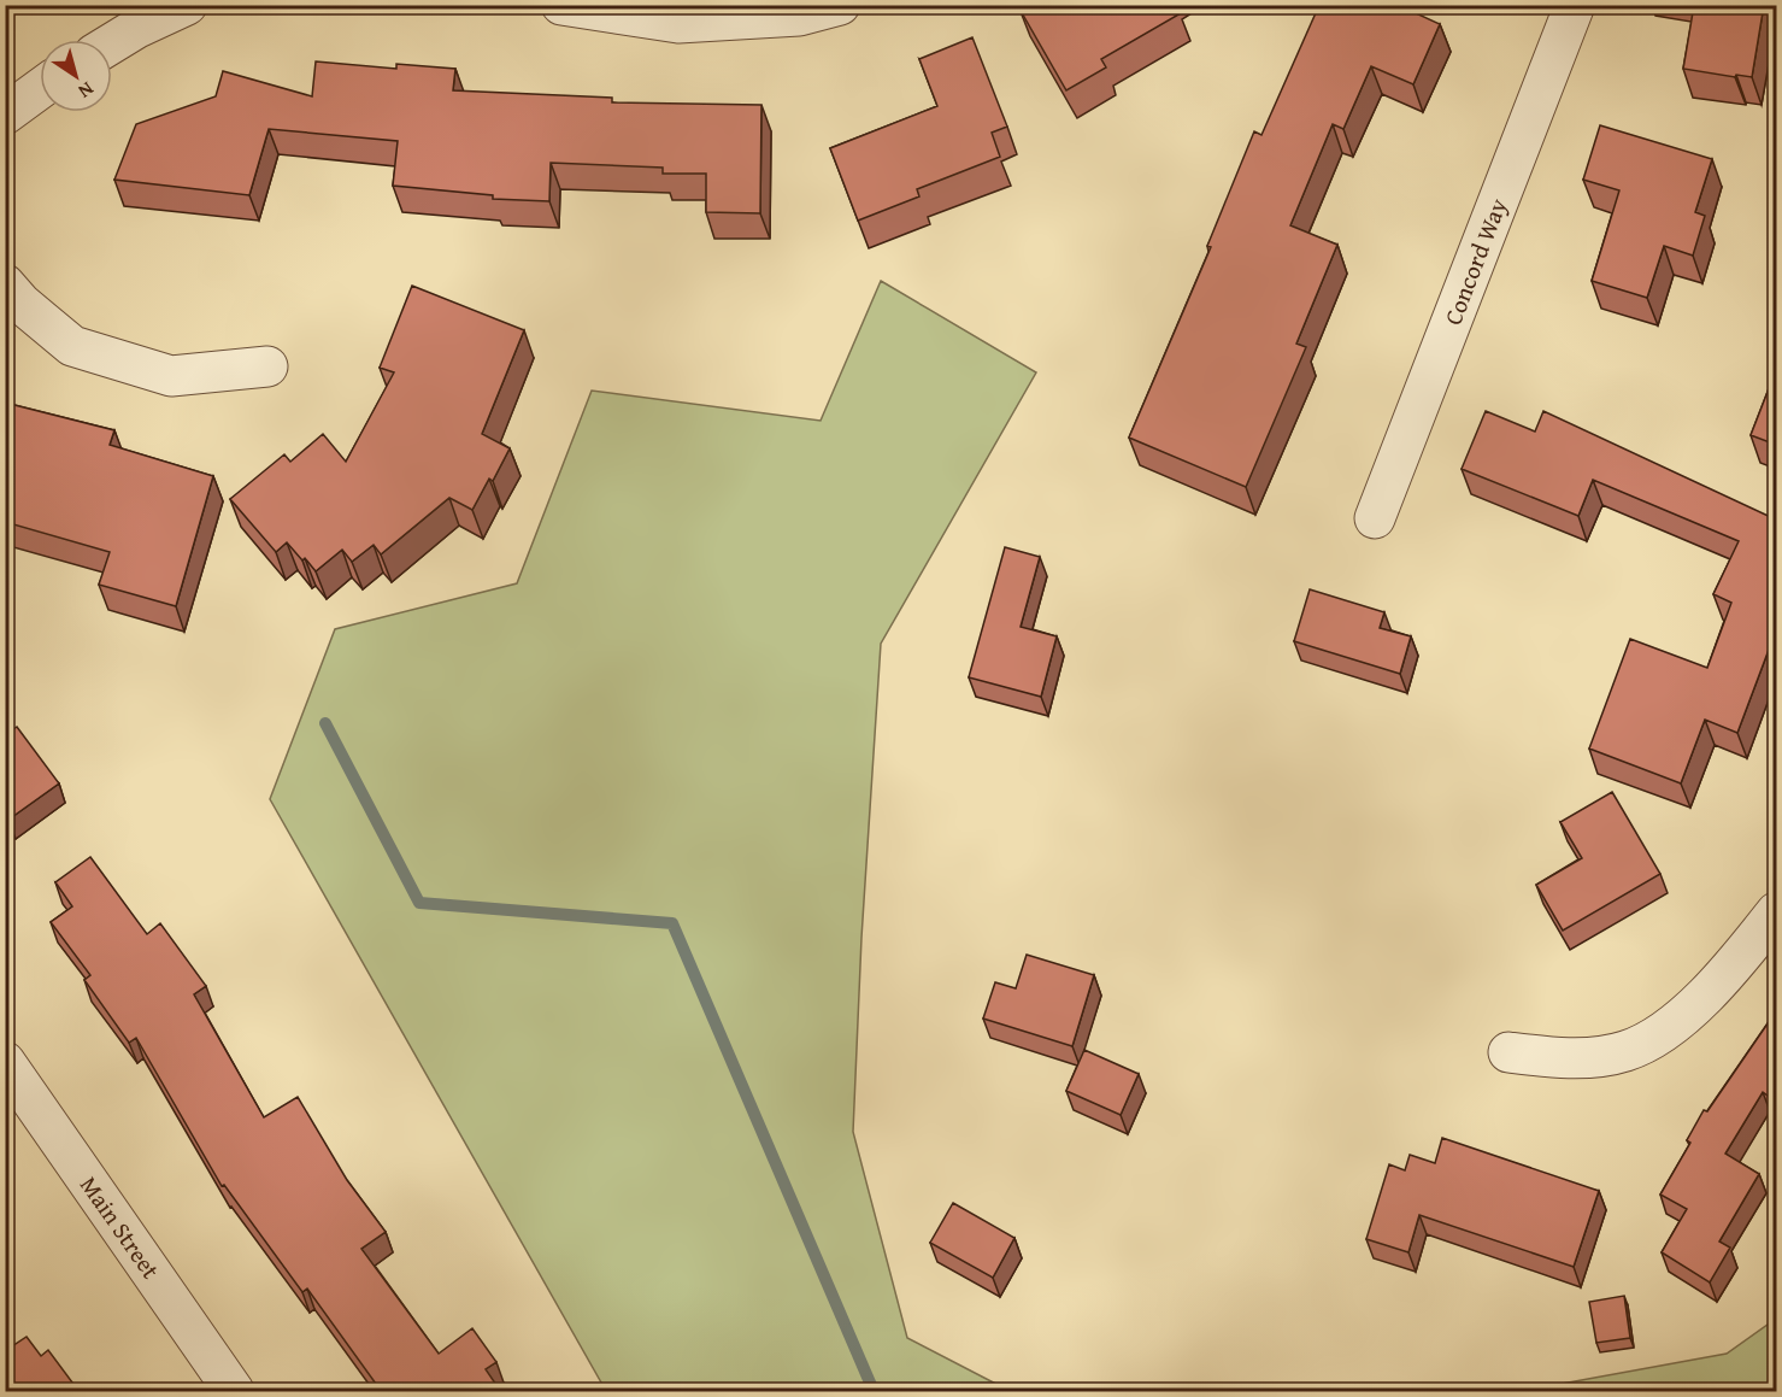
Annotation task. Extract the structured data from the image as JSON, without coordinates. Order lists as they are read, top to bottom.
{
  "streets": {
    "street": ["Concord Way", "Main Street"]
  },
  "north": "bottom right"
}
